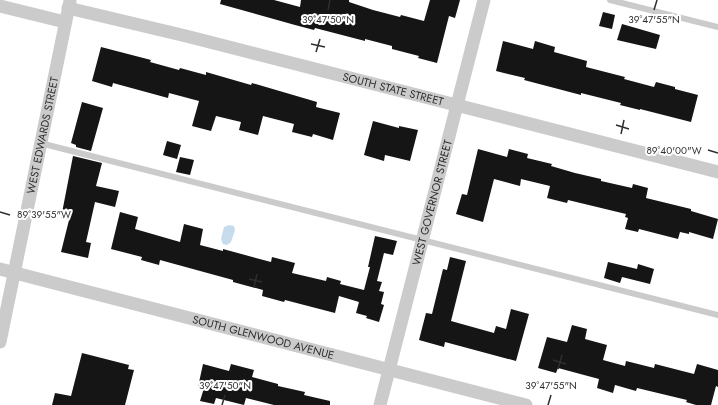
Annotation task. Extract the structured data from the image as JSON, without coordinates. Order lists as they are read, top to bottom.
{
  "streets": {
    "street": [
      "SOUTH STATE STREET",
      "WEST EDWARDS STREET",
      "WEST GOVERNOR STREET",
      "SOUTH GLENWOOD AVENUE"
    ]
  },
  "crossings": [
    ["SOUTH STATE STREET", "WEST EDWARDS STREET"],
    ["SOUTH STATE STREET", "WEST GOVERNOR STREET"],
    ["WEST EDWARDS STREET", "SOUTH GLENWOOD AVENUE"],
    ["WEST GOVERNOR STREET", "SOUTH GLENWOOD AVENUE"]
  ],
  "coordinates": [
    "39°47'50\"N",
    "39°47'55\"N",
    "89°40'00\"W",
    "89°39'55\"W"
  ]
}
